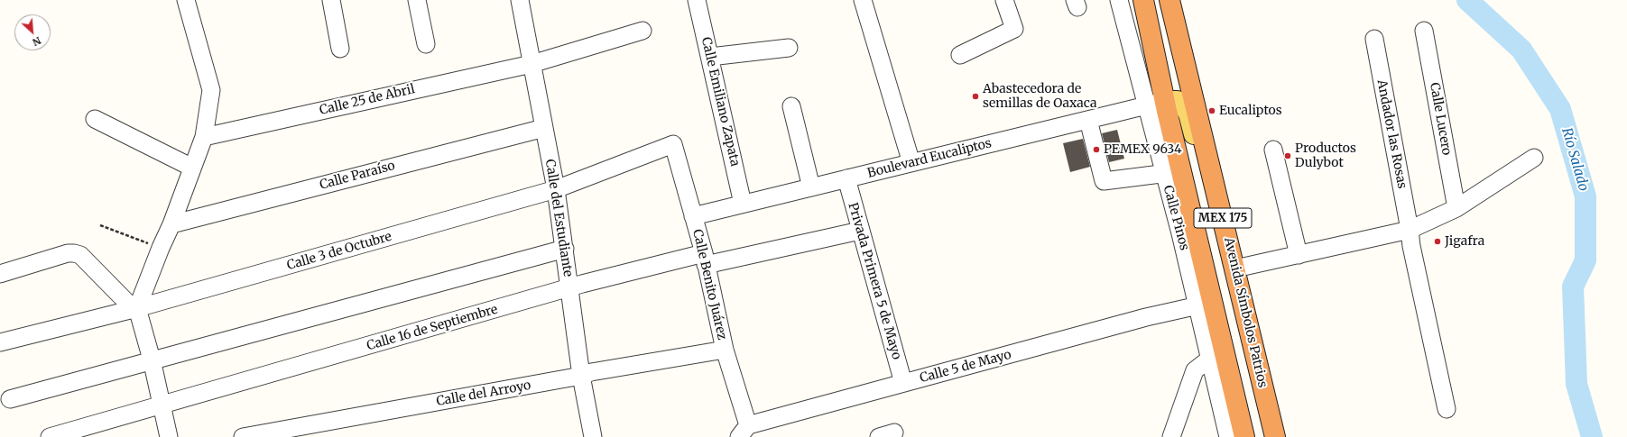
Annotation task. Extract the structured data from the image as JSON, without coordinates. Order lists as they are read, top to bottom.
{
  "streets": {
    "highway": ["MEX 175", "Avenida Símbolos Patrios"],
    "street": [
      "Calle 25 de Abril",
      "Calle Emiliano Zapata",
      "Calle Lucero",
      "Andador las Rosas",
      "Boulevard Eucaliptos",
      "Calle Paraíso",
      "Calle del Estudiante",
      "Calle Pinos",
      "Calle 3 de Octubre",
      "Privada Primera 5 de Mayo",
      "Calle Benito Juárez",
      "Calle 16 de Septiembre",
      "Calle 5 de Mayo",
      "Calle del Arroyo"
    ]
  },
  "crossings": [
    ["Calle 25 de Abril", "Calle del Estudiante"],
    ["Calle Emiliano Zapata", "Boulevard Eucaliptos"],
    ["Boulevard Eucaliptos", "MEX 175"],
    ["Boulevard Eucaliptos", "Privada Primera 5 de Mayo"],
    ["Boulevard Eucaliptos", "Calle Benito Juárez"],
    ["Calle Paraíso", "Calle del Estudiante"],
    ["Calle del Estudiante", "Calle 3 de Octubre"],
    ["Calle del Estudiante", "Calle 16 de Septiembre"],
    ["Calle del Estudiante", "Calle del Arroyo"],
    ["Calle Pinos", "MEX 175"],
    ["Calle Pinos", "Calle 5 de Mayo"],
    ["Calle 3 de Octubre", "Calle Benito Juárez"],
    ["Privada Primera 5 de Mayo", "Calle 16 de Septiembre"],
    ["Privada Primera 5 de Mayo", "Calle 5 de Mayo"],
    ["Calle Benito Juárez", "Calle 16 de Septiembre"],
    ["Calle Benito Juárez", "Calle 5 de Mayo"],
    ["Calle Benito Juárez", "Calle del Arroyo"]
  ],
  "water": ["Río Salado"],
  "places": [
    "Abastecedora de semillas de Oaxaca",
    "Eucaliptos",
    "PEMEX 9634",
    "Productos Dulybot",
    "Jigafra"
  ],
  "north": "bottom right"
}
